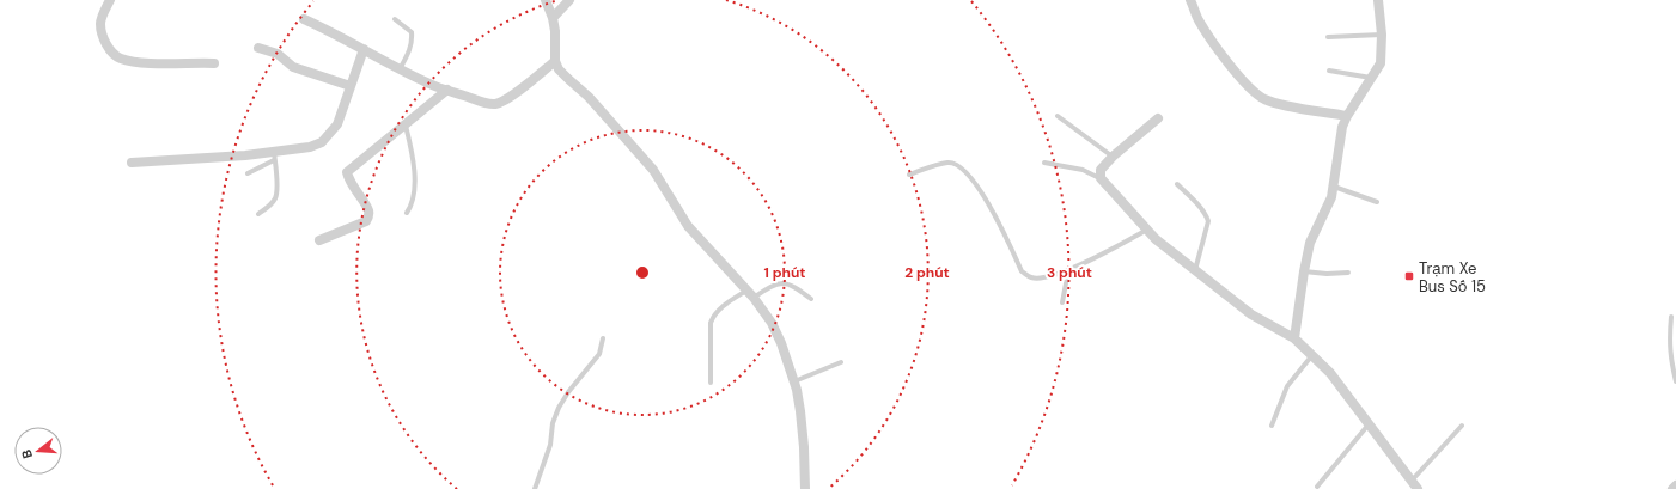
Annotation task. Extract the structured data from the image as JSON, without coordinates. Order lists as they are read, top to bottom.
{
  "places": {
    "transit": ["Trạm Xe Bus Số 15"]
  },
  "north": "left",
  "rings": ["1 phút", "2 phút", "3 phút"]
}
